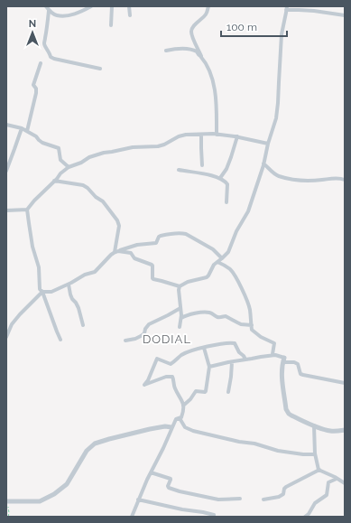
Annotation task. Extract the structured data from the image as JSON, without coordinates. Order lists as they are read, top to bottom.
{
  "districts": ["DODIAL"],
  "scale_bar": "100 m",
  "north": "top"
}
